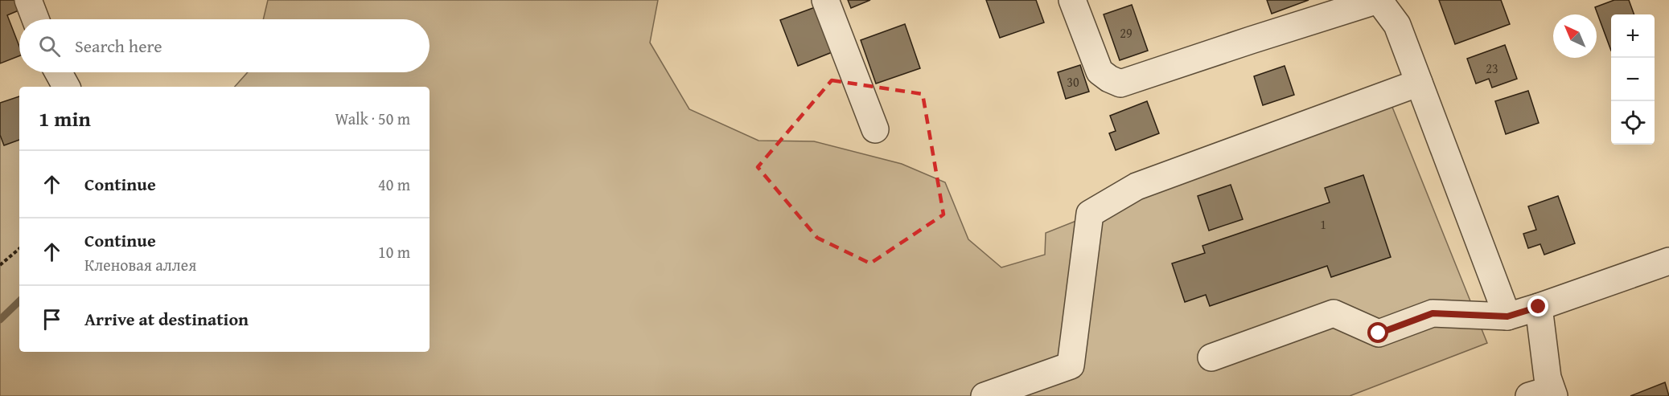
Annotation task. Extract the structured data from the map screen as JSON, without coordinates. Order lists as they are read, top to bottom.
{
  "house_numbers": [
    "29",
    "23",
    "30",
    "1"
  ],
  "north": "top left",
  "page": {
    "map_buttons": ["+", "−"],
    "search": "Search here",
    "heading": ["1 min", "Walk · 50 m"],
    "list": [
      ["Continue", "40 m"],
      ["Continue", "Кленовая аллея", "10 m"],
      "Arrive at destination"
    ]
  }
}
